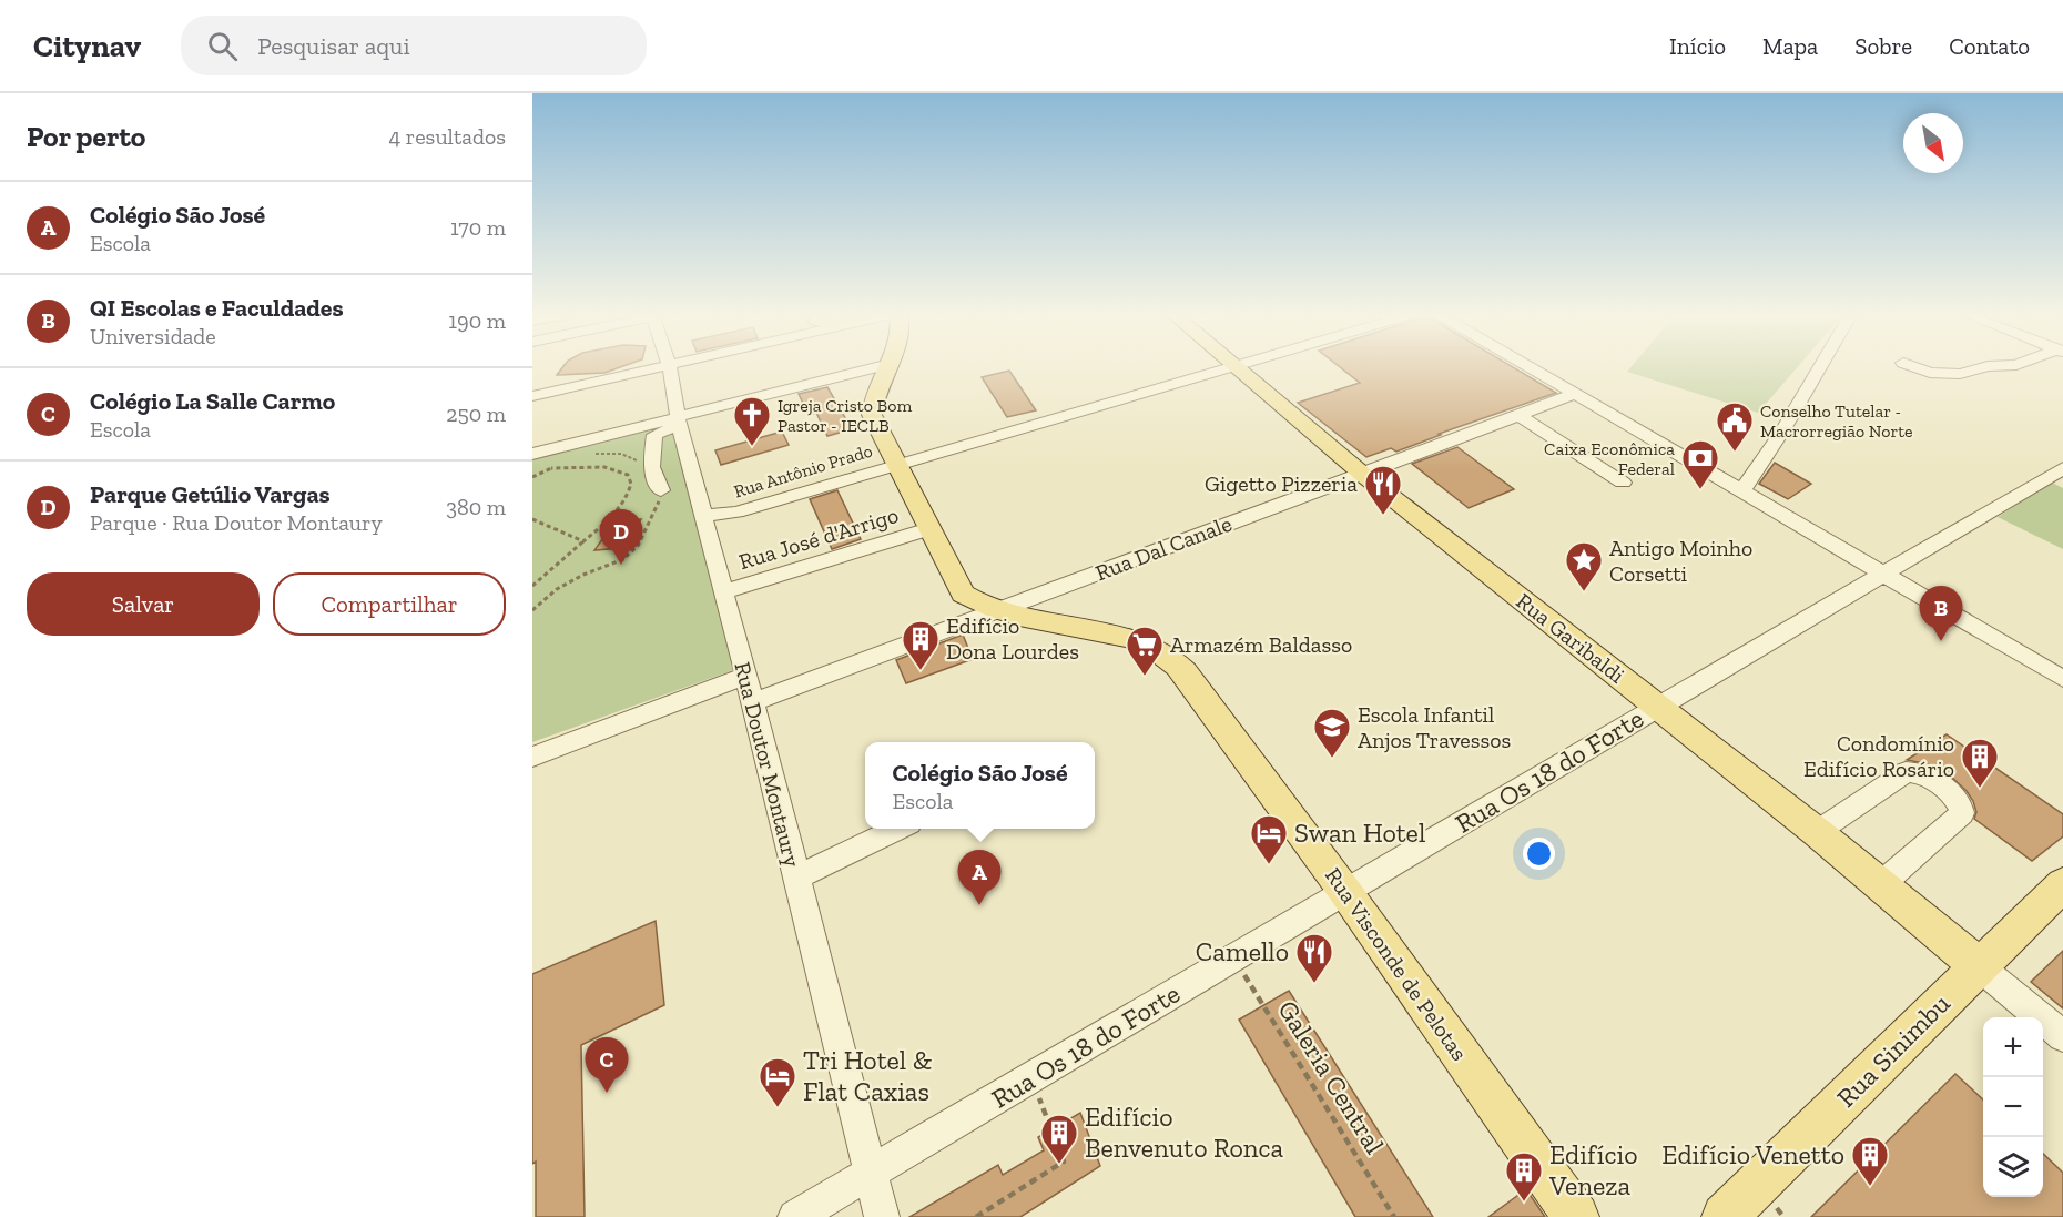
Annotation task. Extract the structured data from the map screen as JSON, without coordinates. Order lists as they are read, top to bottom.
{
  "streets": {
    "main road": ["Rua Garibaldi", "Rua Visconde de Pelotas", "Rua Sinimbu"],
    "street": [
      "Rua Antônio Prado",
      "Rua José d'Arrigo",
      "Rua Dal Canale",
      "Rua Doutor Montaury",
      "Rua Os 18 do Forte"
    ],
    "path": ["Galeria Central"]
  },
  "crossings": [
    ["Rua Antônio Prado", "Rua Doutor Montaury"],
    ["Rua Antônio Prado", "Rua Visconde de Pelotas"],
    ["Rua José d'Arrigo", "Rua Doutor Montaury"],
    ["Rua José d'Arrigo", "Rua Visconde de Pelotas"],
    ["Rua Dal Canale", "Rua Garibaldi"],
    ["Rua Dal Canale", "Rua Doutor Montaury"],
    ["Rua Dal Canale", "Rua Visconde de Pelotas"],
    ["Rua Garibaldi", "Rua Os 18 do Forte"],
    ["Rua Garibaldi", "Rua Sinimbu"],
    ["Rua Doutor Montaury", "Rua Os 18 do Forte"],
    ["Rua Os 18 do Forte", "Rua Visconde de Pelotas"],
    ["Rua Os 18 do Forte", "Galeria Central"]
  ],
  "places": {
    "church": ["Igreja Cristo Bom Pastor - IECLB"],
    "public building": ["Conselho Tutelar - Macrorregião Norte"],
    "bank": ["Caixa Econômica Federal"],
    "restaurant": ["Gigetto Pizzeria", "Camello"],
    "place": ["Antigo Moinho Corsetti"],
    "building": [
      "Edifício Dona Lourdes",
      "Condomínio Edifício Rosário",
      "Edifício Benvenuto Ronca",
      "Edifício Venetto",
      "Edifício Veneza"
    ],
    "supermarket": ["Armazém Baldasso"],
    "school or university": ["Escola Infantil Anjos Travessos"],
    "hotel": ["Swan Hotel", "Tri Hotel & Flat Caxias"]
  },
  "north": "bottom right",
  "page": {
    "header": "Citynav",
    "search": "Pesquisar aqui",
    "nav": [
      "Início",
      "Mapa",
      "Sobre",
      "Contato"
    ],
    "heading": ["Por perto", "4 resultados"],
    "list": [
      {
        "mark": "A",
        "name": "Colégio São José",
        "note": "Escola",
        "value": "170 m"
      },
      {
        "mark": "B",
        "name": "QI Escolas e Faculdades",
        "note": "Universidade",
        "value": "190 m"
      },
      {
        "mark": "C",
        "name": "Colégio La Salle Carmo",
        "note": "Escola",
        "value": "250 m"
      },
      {
        "mark": "D",
        "name": "Parque Getúlio Vargas",
        "note": "Parque · Rua Doutor Montaury",
        "value": "380 m"
      }
    ],
    "pins": [
      "D",
      "B",
      "A",
      "C"
    ],
    "buttons": ["Salvar", "Compartilhar"],
    "popup": ["Colégio São José", "Escola"],
    "map_buttons": ["+", "−"]
  }
}
